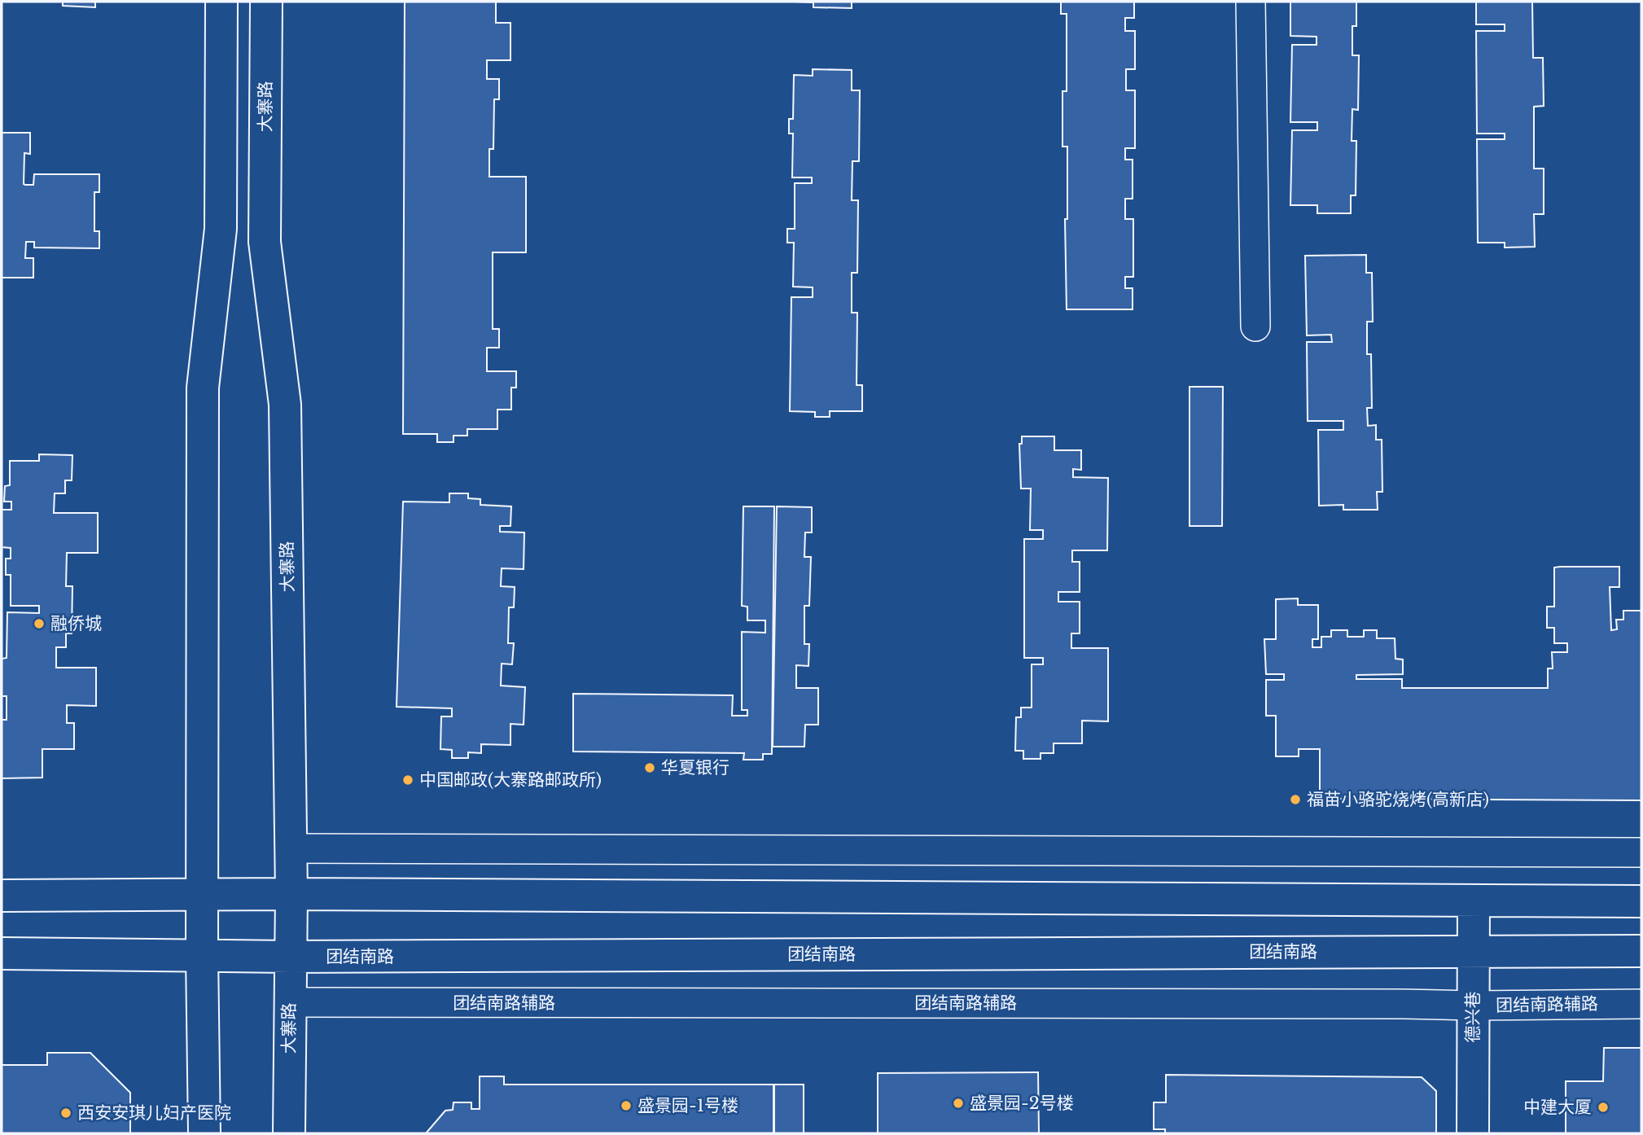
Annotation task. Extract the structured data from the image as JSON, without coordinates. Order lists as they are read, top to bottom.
{
  "streets": {
    "main road": ["大寨路", "团结南路", "德兴巷"],
    "street": ["团结南路辅路"]
  },
  "crossings": [
    ["大寨路", "团结南路"],
    ["大寨路", "团结南路辅路"],
    ["团结南路", "德兴巷"],
    ["团结南路辅路", "德兴巷"]
  ],
  "places": [
    "融侨城",
    "华夏银行",
    "中国邮政(大寨路邮政所)",
    "福苗小骆驼烧烤(高新店)",
    "盛景园-2号楼",
    "盛景园-1号楼",
    "中建大厦",
    "西安安琪儿妇产医院"
  ]
}
